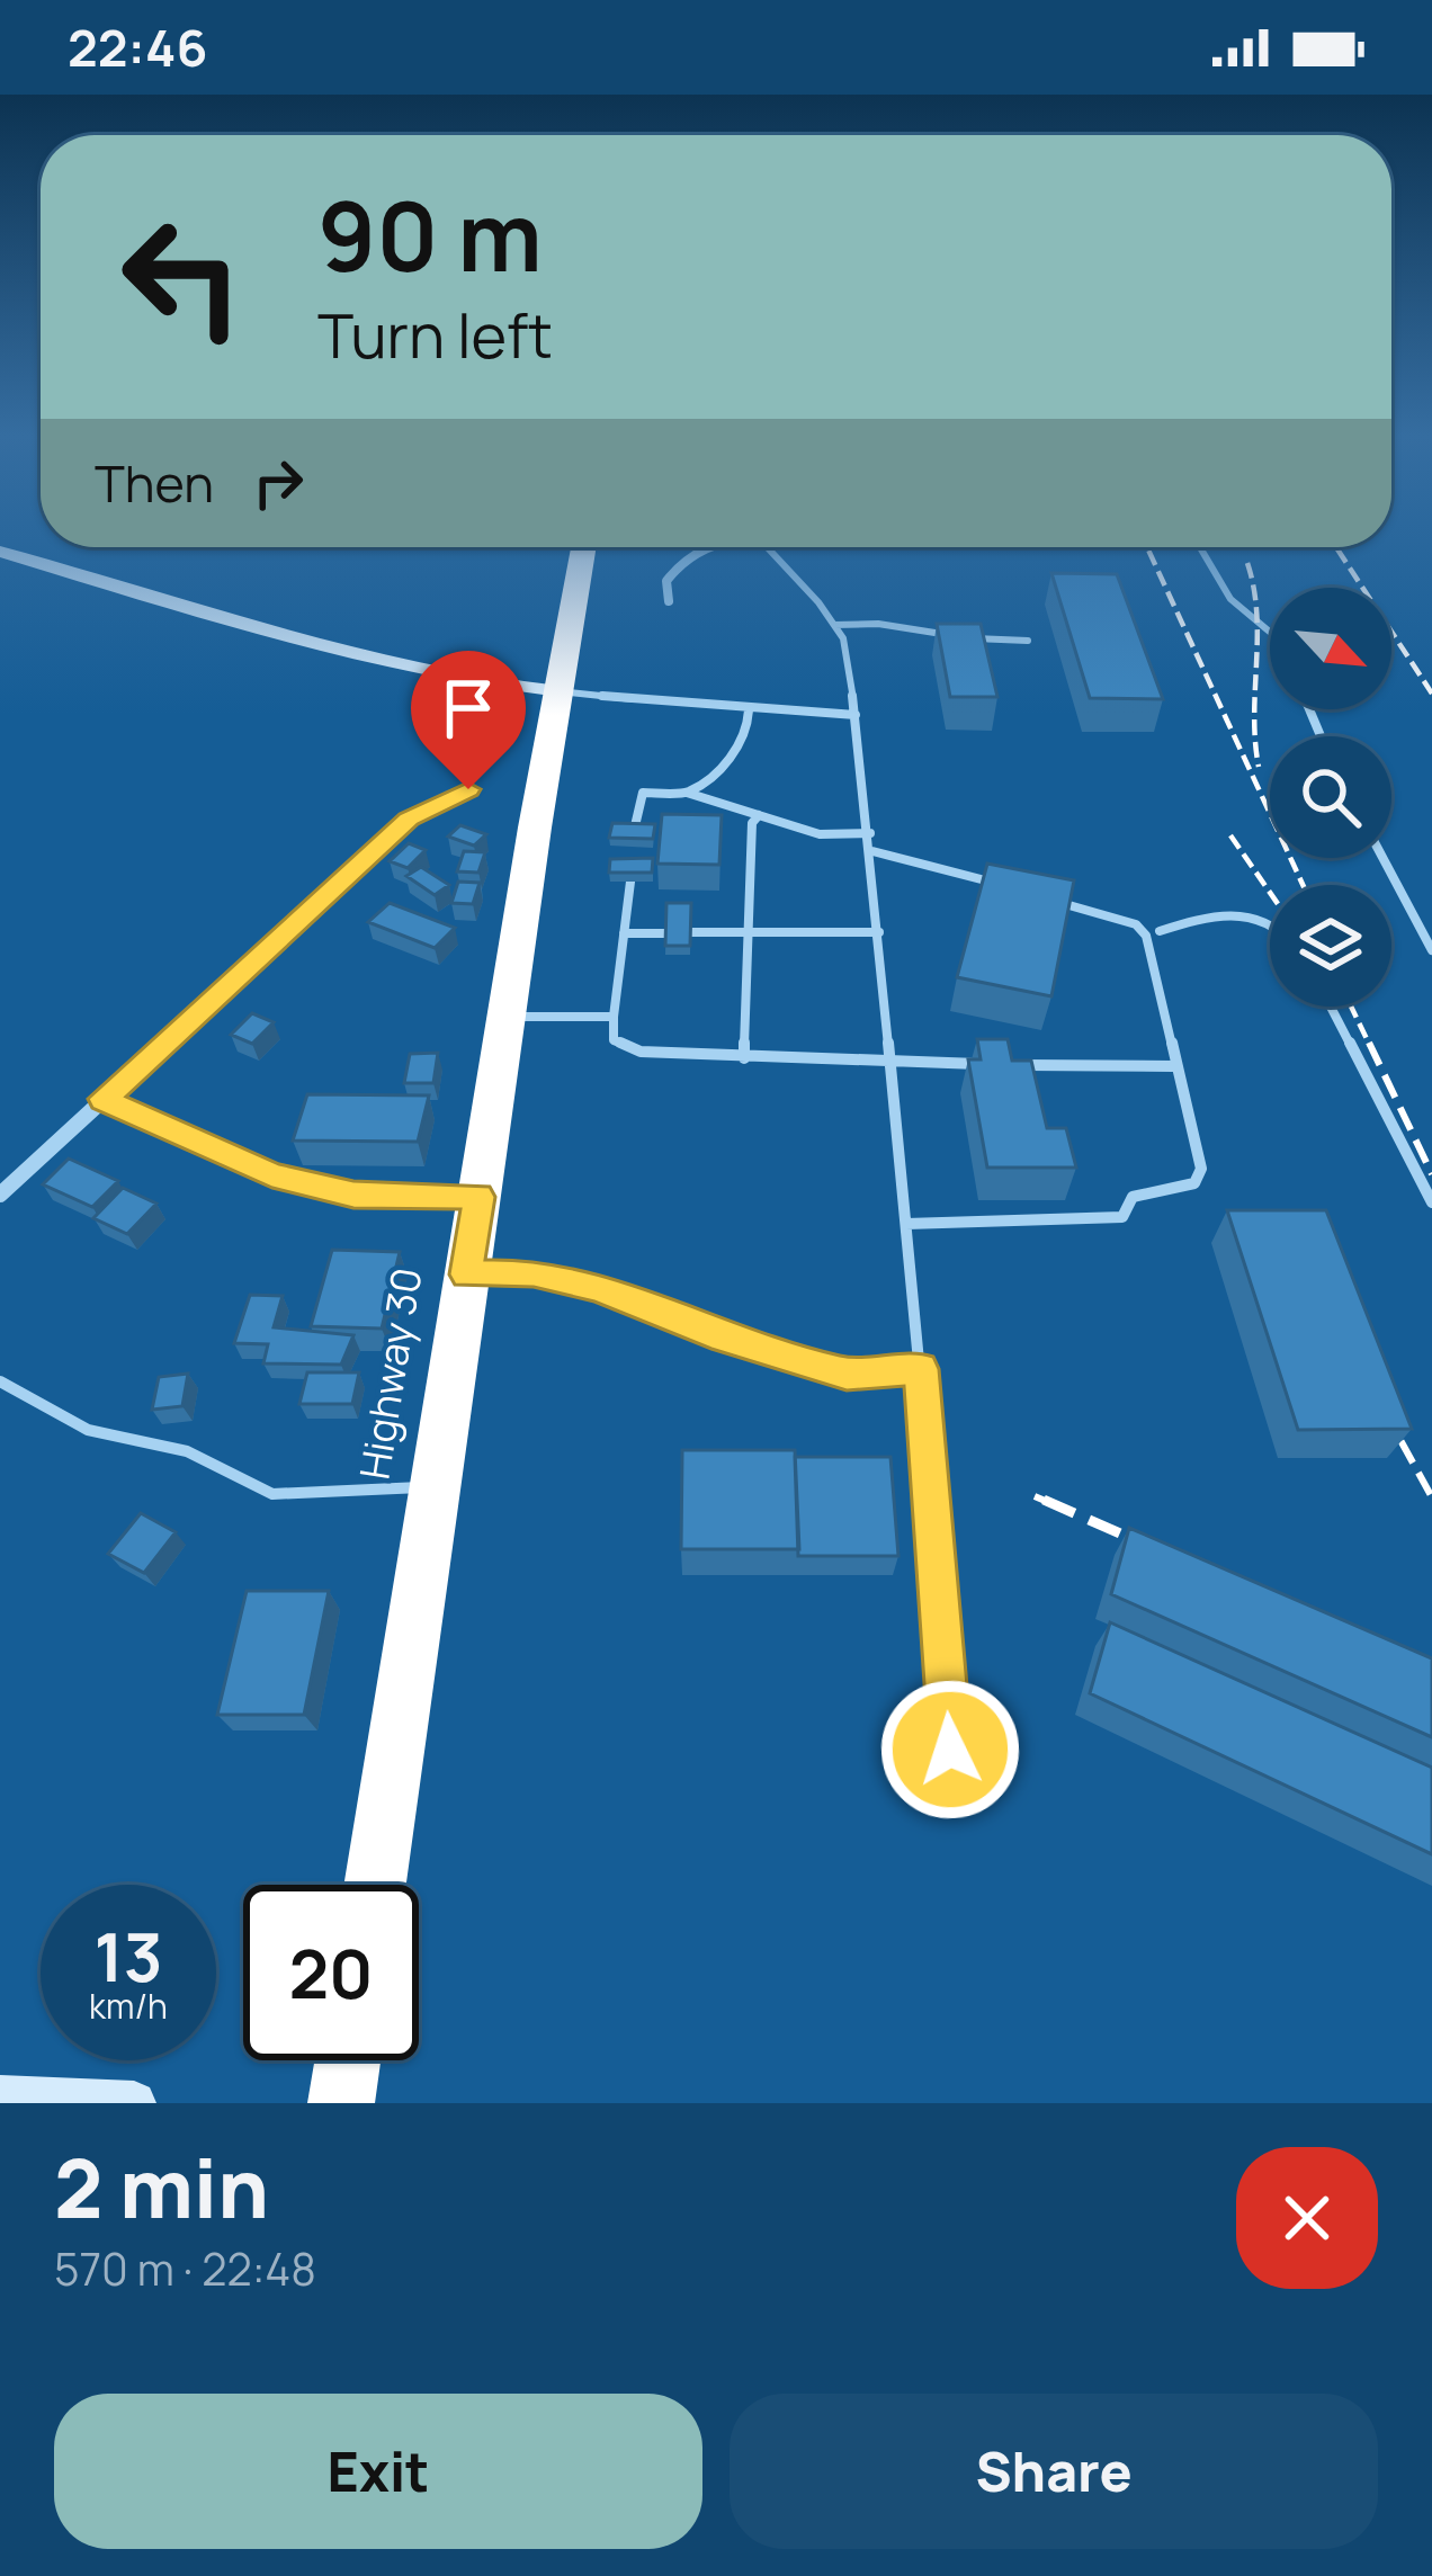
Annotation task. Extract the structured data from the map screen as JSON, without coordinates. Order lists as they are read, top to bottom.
{
  "streets": {
    "highway": ["Highway 30"]
  },
  "north": "bottom right",
  "page": {
    "status": "22:46",
    "turn": ["90 m", "Turn left"],
    "then": "Then",
    "speed": "13 km/h",
    "limit": "20",
    "heading": ["2 min", "570 m · 22:48"],
    "buttons": ["Exit", "Share"]
  }
}
